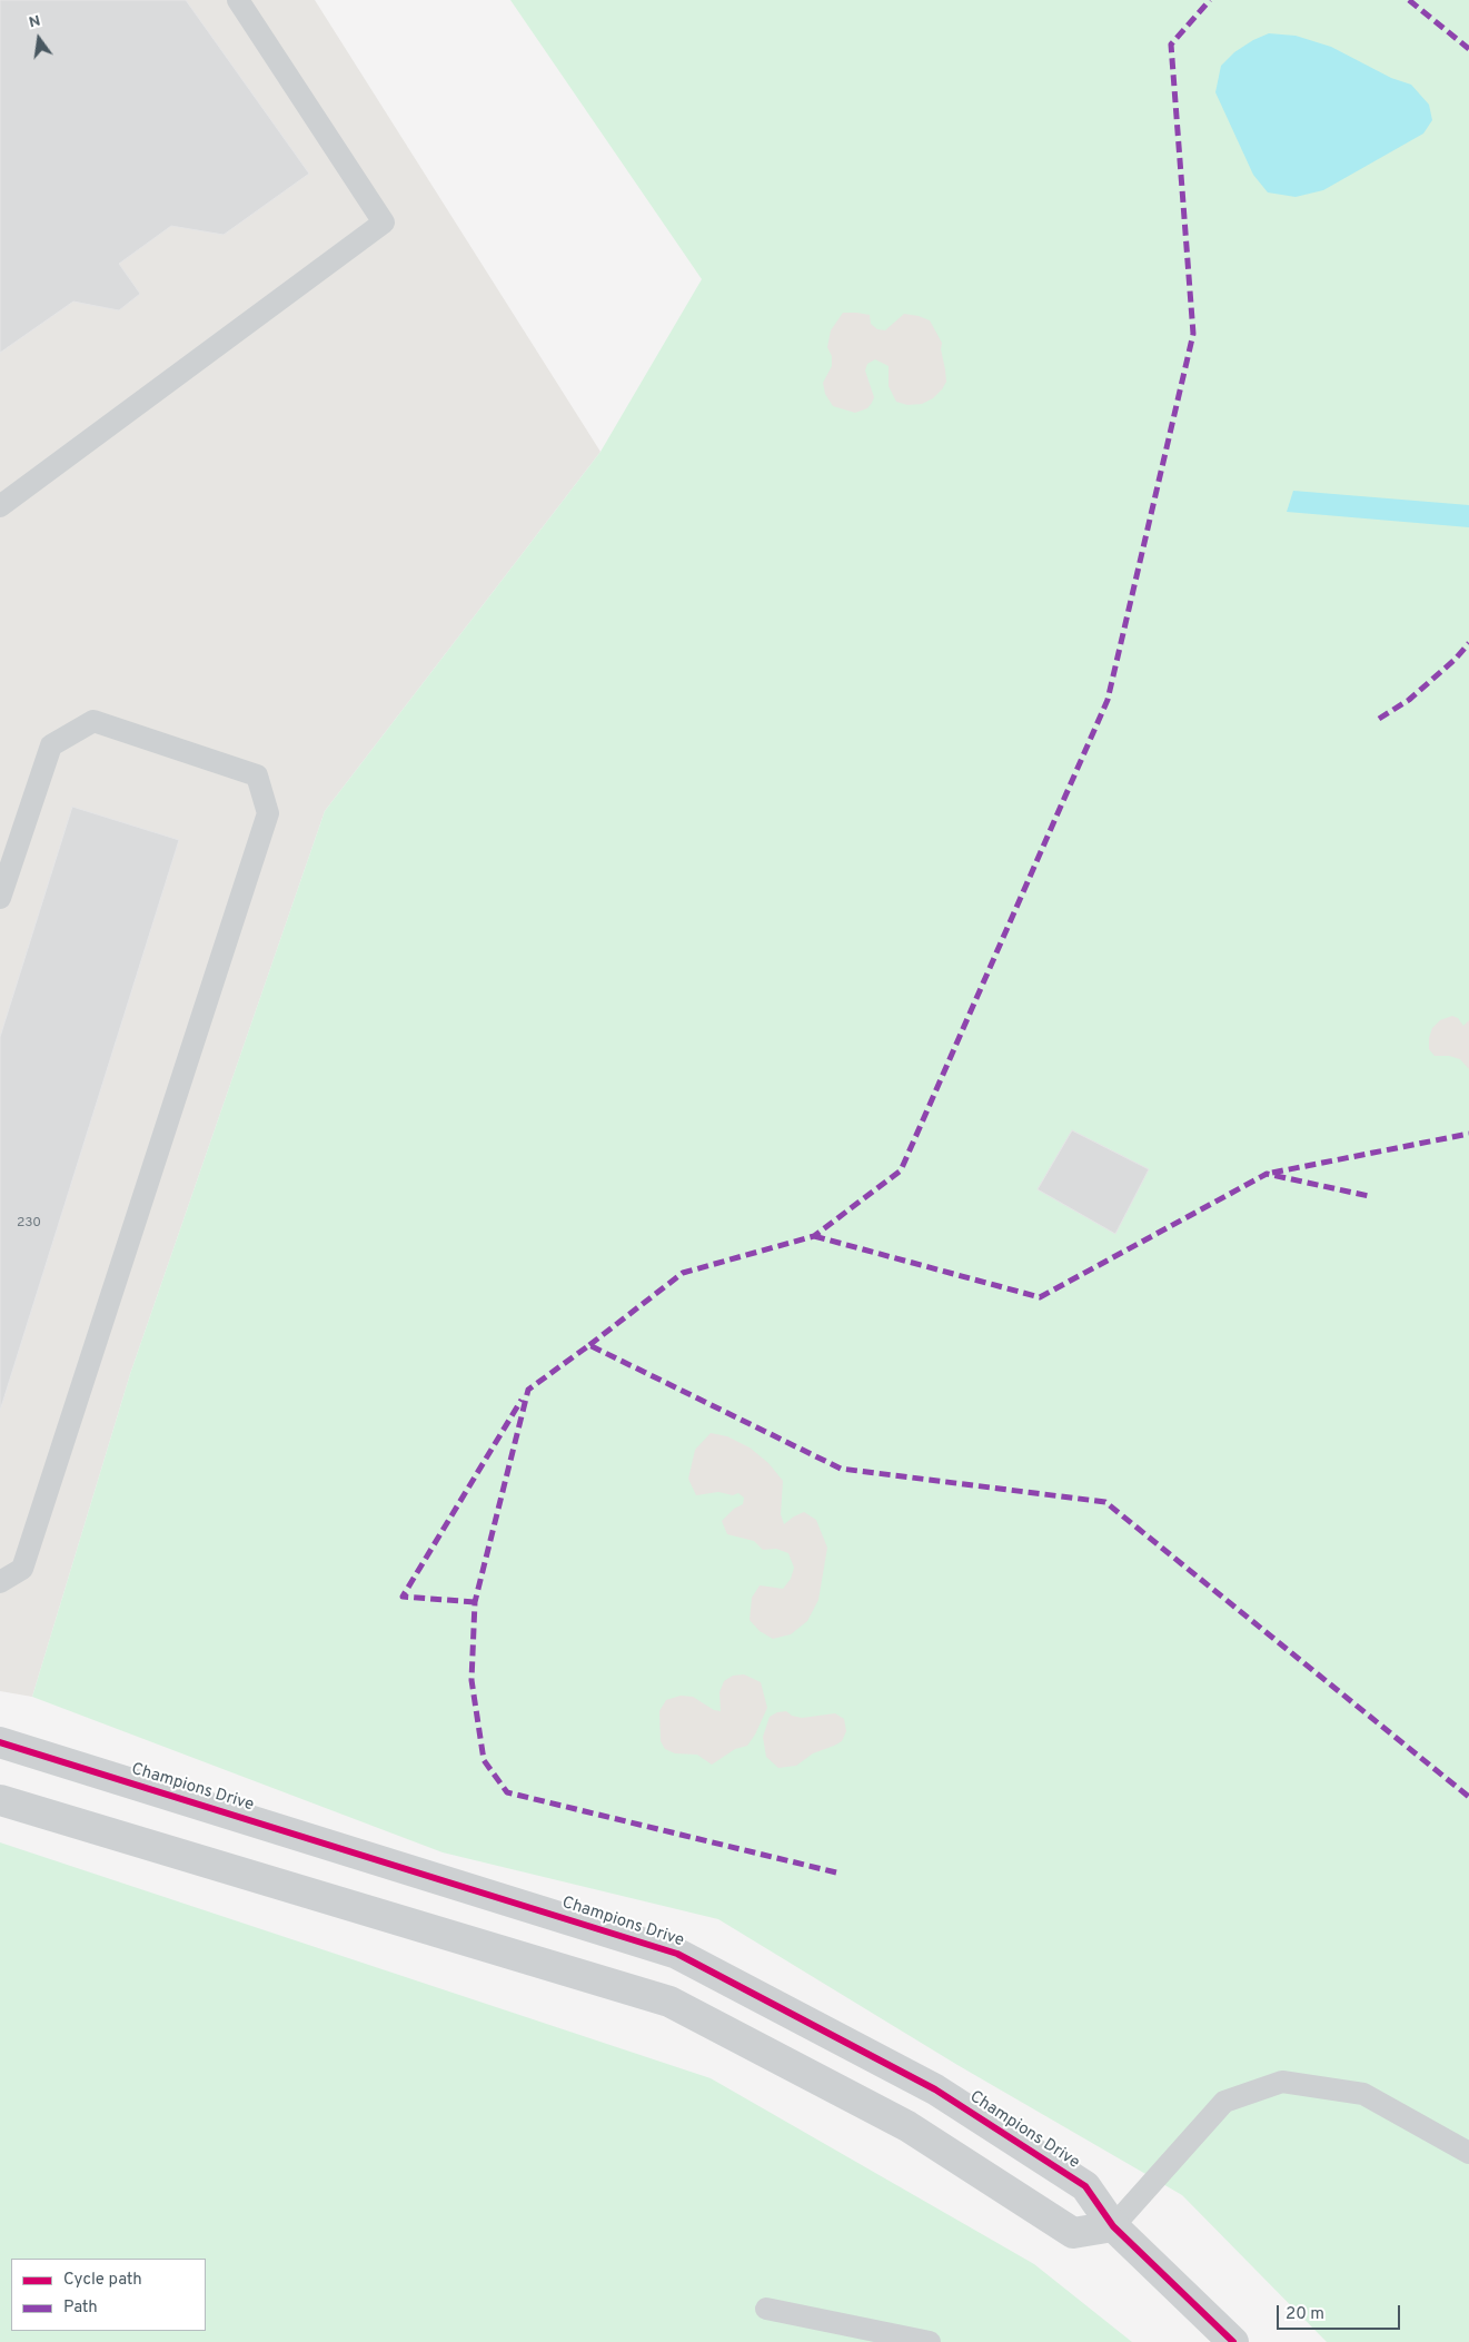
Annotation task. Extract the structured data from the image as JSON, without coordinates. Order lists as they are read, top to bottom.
{
  "streets": {
    "street": ["Champions Drive"]
  },
  "house_numbers": ["230"],
  "legend": ["Cycle path", "Path"],
  "scale_bar": "20 m",
  "north": "top"
}
